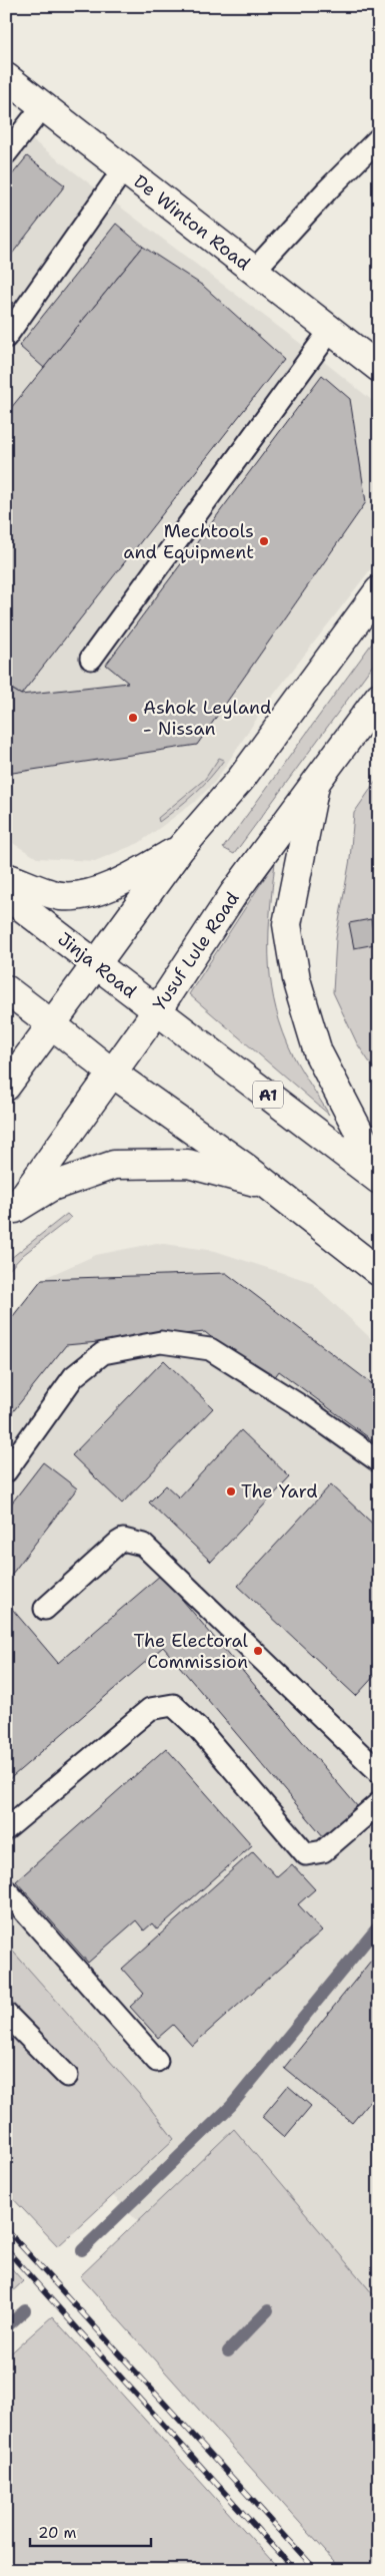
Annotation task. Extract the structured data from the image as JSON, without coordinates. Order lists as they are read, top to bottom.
{
  "streets": {
    "main road": [
      "De Winton Road",
      "Yusuf Lule Road",
      "Jinja Road",
      "A1"
    ]
  },
  "crossings": [
    ["Yusuf Lule Road", "Jinja Road"]
  ],
  "places": [
    "Mechtools and Equipment",
    "Ashok Leyland - Nissan",
    "The Yard",
    "The Electoral Commission"
  ],
  "scale_bar": "20 m"
}
